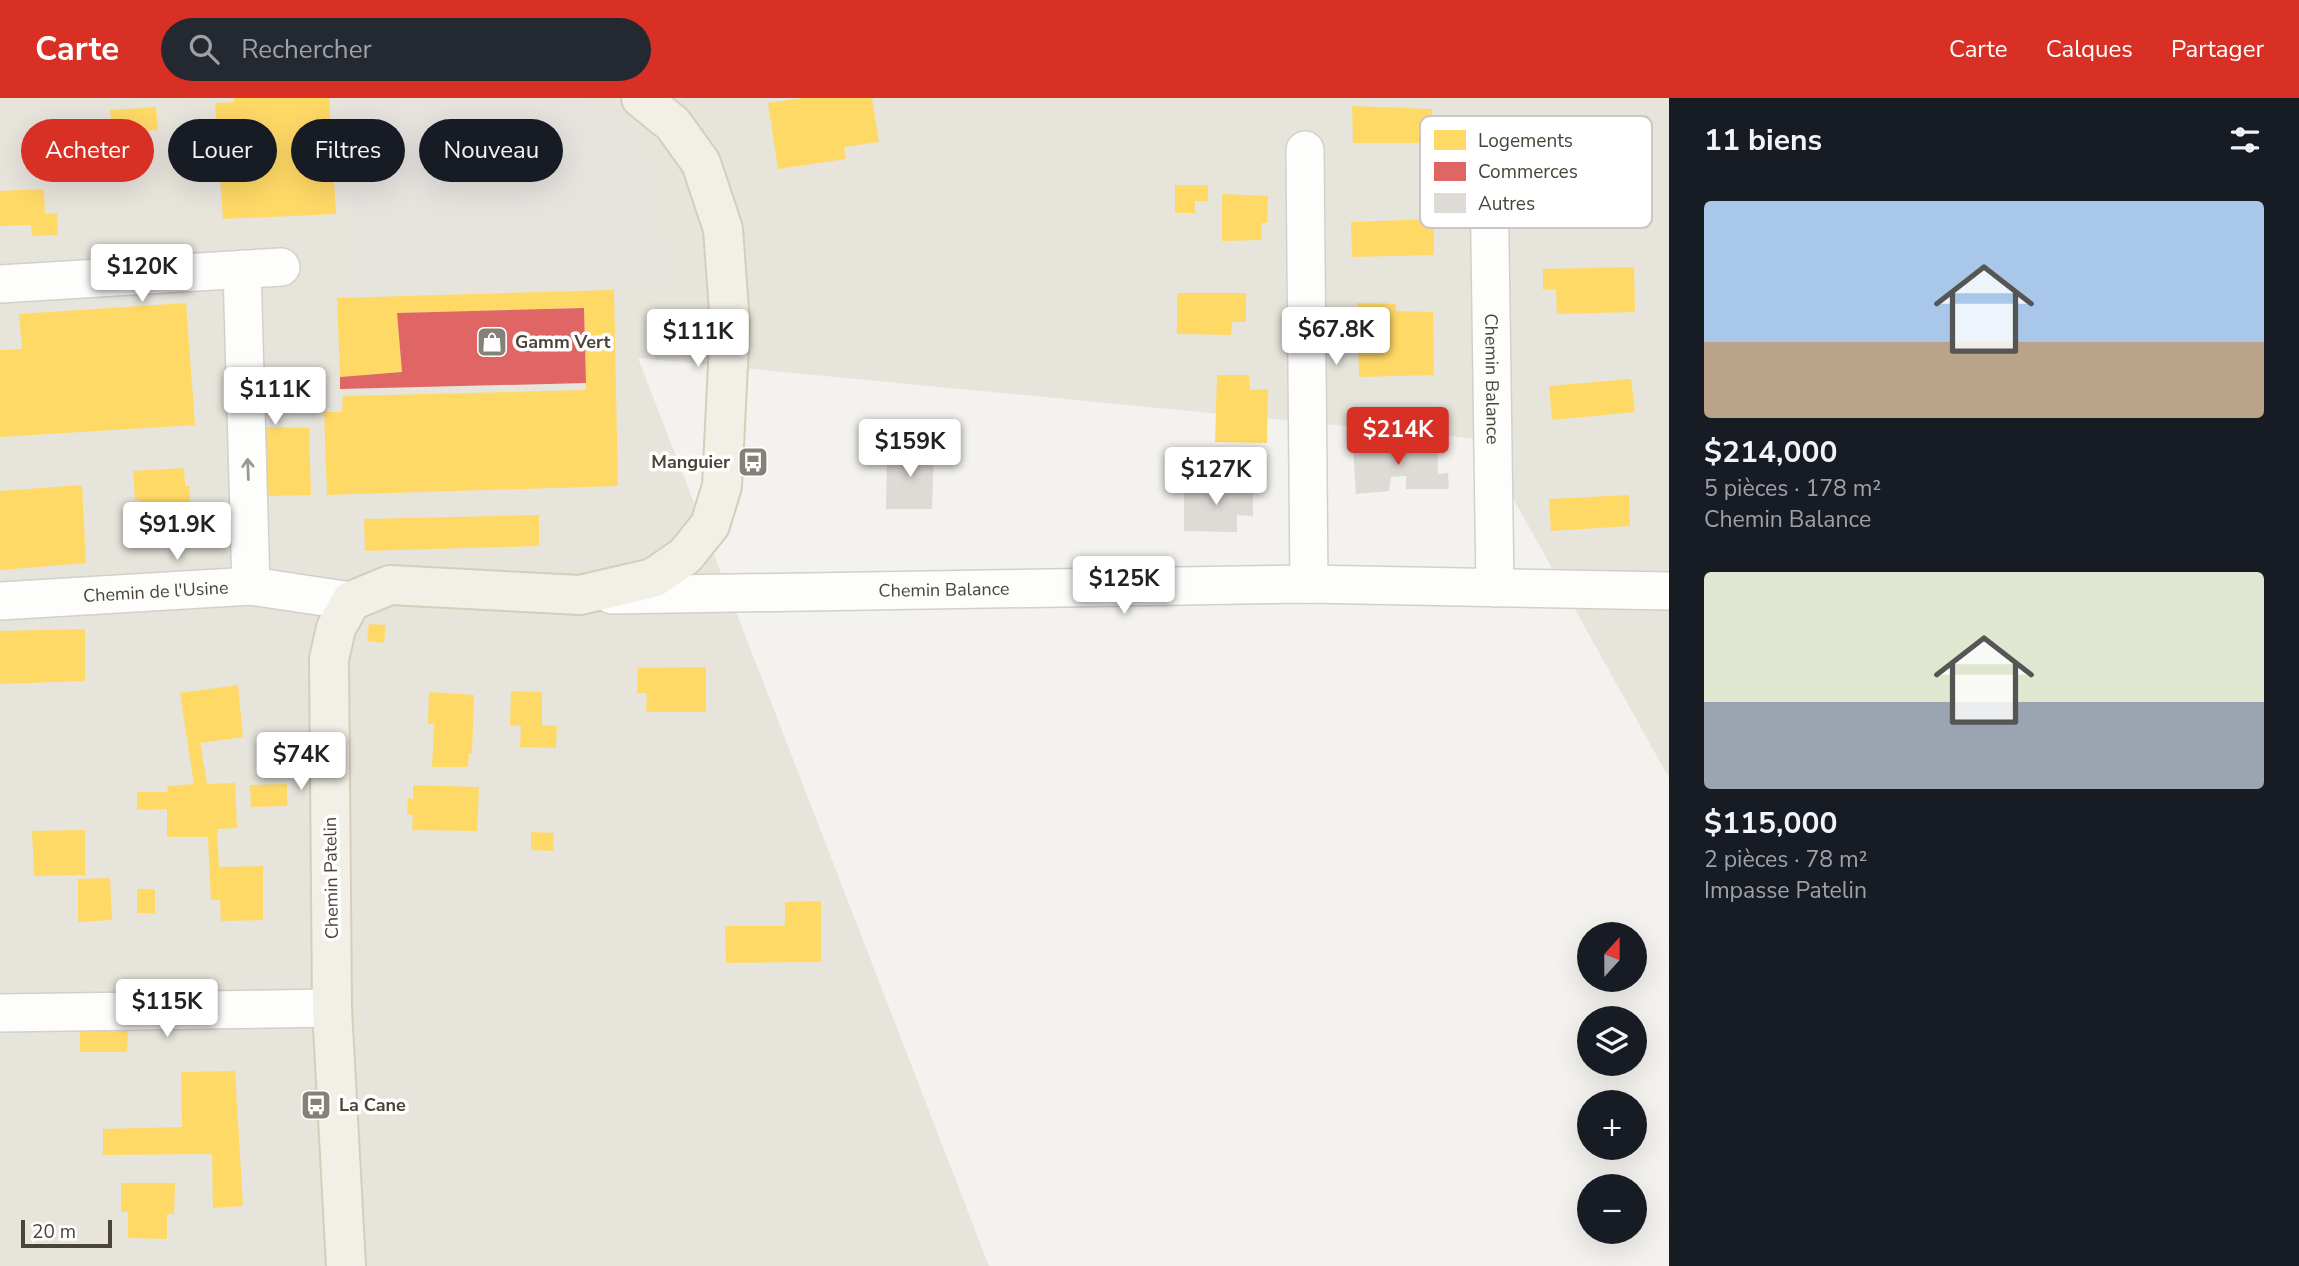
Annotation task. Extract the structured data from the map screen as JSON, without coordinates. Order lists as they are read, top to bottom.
{
  "streets": {
    "main road": ["Chemin Patelin"],
    "street": ["Chemin Balance", "Chemin de l'Usine"]
  },
  "crossings": [
    ["Chemin de l'Usine", "Chemin Patelin"]
  ],
  "places": {
    "shop": ["Gamm Vert"],
    "bus stop": ["Manguier", "La Cane"]
  },
  "legend": ["Logements", "Commerces", "Autres"],
  "scale_bar": "20 m",
  "north": "top",
  "page": {
    "header": "Carte",
    "search": "Rechercher",
    "nav": ["Carte", "Calques", "Partager"],
    "heading": "11 biens",
    "chip": [
      "Acheter",
      "Louer",
      "Filtres",
      "Nouveau"
    ],
    "list": [
      {
        "name": "$214,000",
        "note": "5 pièces · 178 m² · Chemin Balance"
      },
      {
        "name": "$115,000",
        "note": "2 pièces · 78 m² · Impasse Patelin"
      }
    ],
    "price": [
      "$120K",
      "$67.8K",
      "$111K",
      "$111K",
      "$214K",
      "$159K",
      "$127K",
      "$91.9K",
      "$125K",
      "$74K",
      "$115K"
    ],
    "map_buttons": ["+", "−"],
    "scale": "20 m"
  }
}
